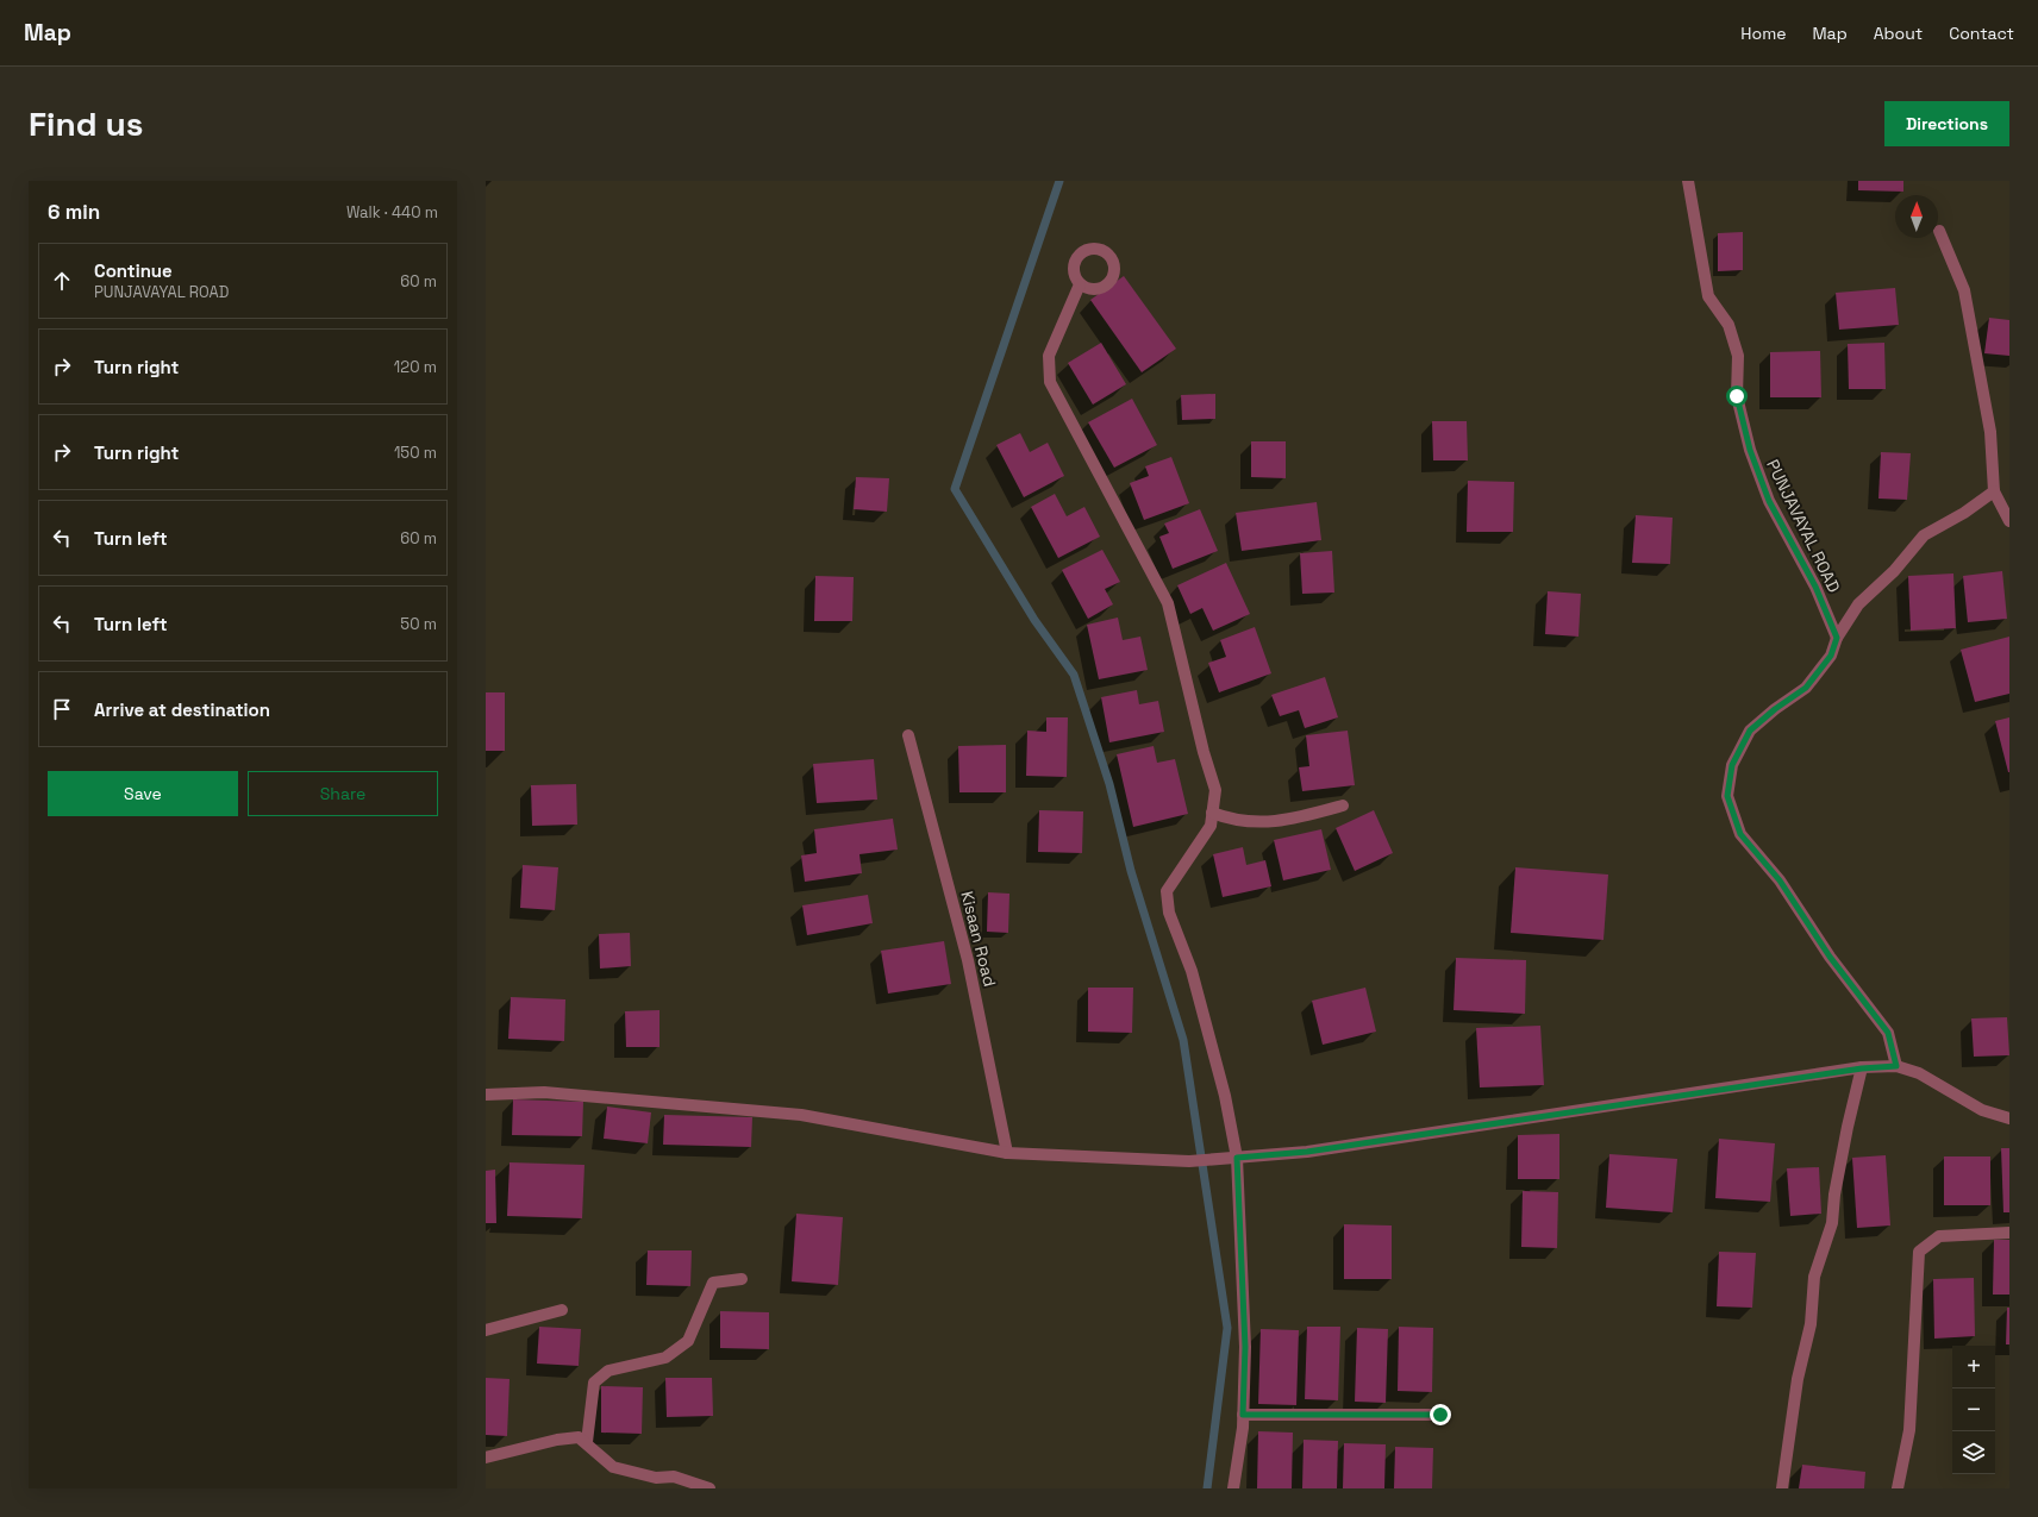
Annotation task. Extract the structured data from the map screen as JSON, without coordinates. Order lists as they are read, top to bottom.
{
  "streets": {
    "street": ["PUNJAVAYAL ROAD", "Kisaan Road"]
  },
  "north": "top",
  "page": {
    "header": "Map",
    "nav": [
      "Home",
      "Map",
      "About",
      "Contact"
    ],
    "buttons": [
      "Directions",
      ["Save", "Share"]
    ],
    "title": "Find us",
    "heading": ["6 min", "Walk · 440 m"],
    "list": [
      ["Continue", "PUNJAVAYAL ROAD", "60 m"],
      ["Turn right", "120 m"],
      ["Turn right", "150 m"],
      ["Turn left", "60 m"],
      ["Turn left", "50 m"],
      "Arrive at destination"
    ],
    "map_buttons": ["+", "−"]
  }
}
